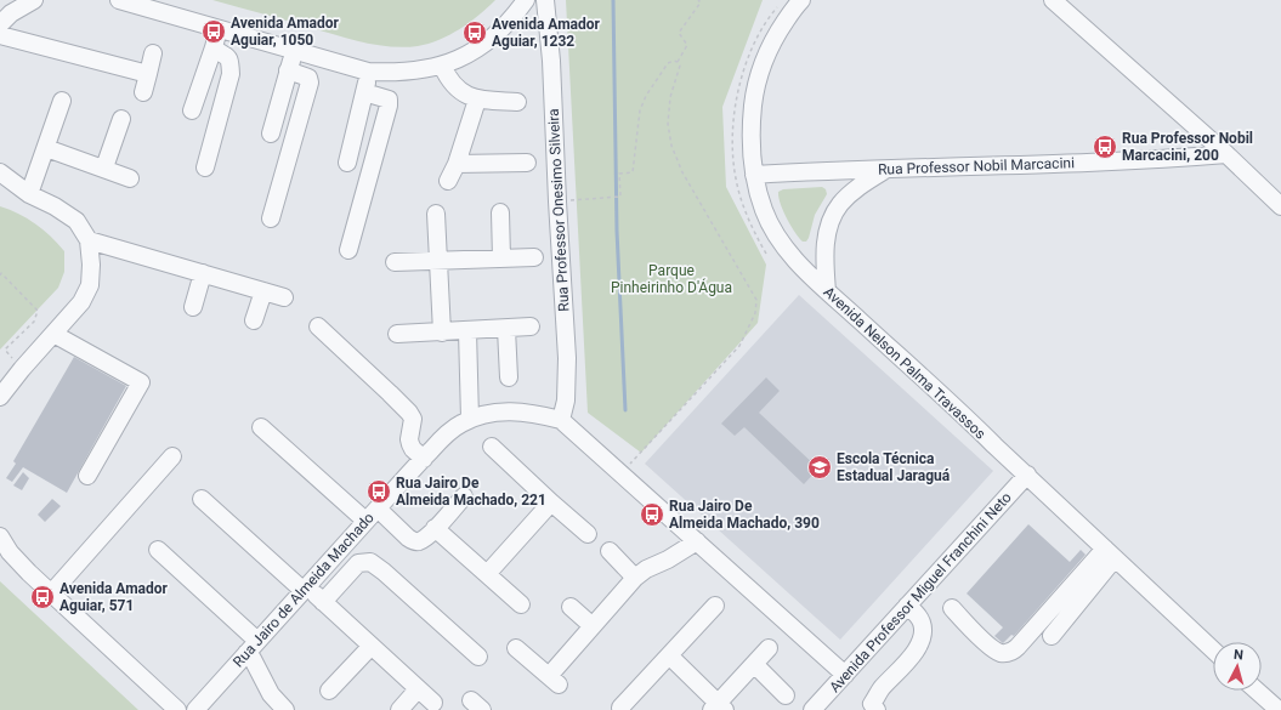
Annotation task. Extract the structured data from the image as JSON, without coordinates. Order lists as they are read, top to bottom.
{
  "streets": {
    "street": [
      "Rua Professor Nobil Marcacini",
      "Rua Professor Onesimo Silveira",
      "Avenida Nelson Palma Travassos",
      "Rua Jairo de Almeida Machado",
      "Avenida Professor Miguel Franchini Neto"
    ]
  },
  "crossings": [
    ["Rua Professor Nobil Marcacini", "Avenida Nelson Palma Travassos"],
    ["Rua Professor Onesimo Silveira", "Rua Jairo de Almeida Machado"],
    ["Avenida Nelson Palma Travassos", "Avenida Professor Miguel Franchini Neto"],
    ["Rua Jairo de Almeida Machado", "Avenida Professor Miguel Franchini Neto"]
  ],
  "parks": ["Parque Pinheirinho D'Água"],
  "places": {
    "bus stop": [
      "Avenida Amador Aguiar, 1050",
      "Avenida Amador Aguiar, 1232",
      "Rua Professor Nobil Marcacini, 200",
      "Rua Jairo De Almeida Machado, 221",
      "Rua Jairo De Almeida Machado, 390",
      "Avenida Amador Aguiar, 571"
    ],
    "school or university": ["Escola Técnica Estadual Jaraguá"]
  },
  "north": "top"
}
